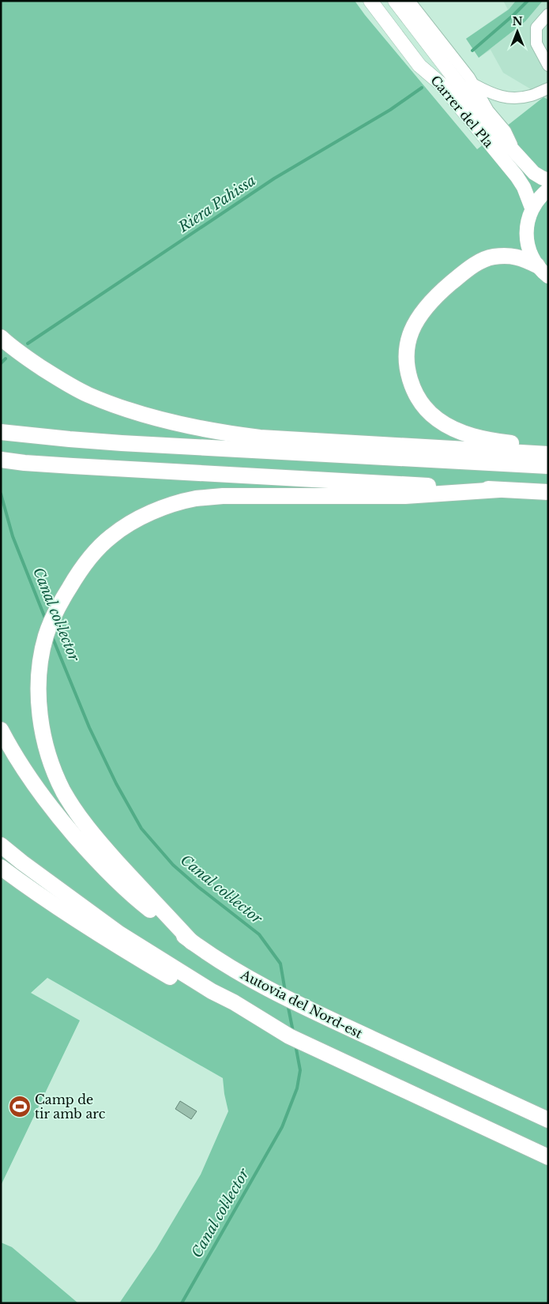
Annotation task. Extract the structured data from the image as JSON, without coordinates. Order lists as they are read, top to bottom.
{
  "streets": {
    "highway": ["Autovia del Nord-est"],
    "main road": ["Carrer del Pla"]
  },
  "water": ["Riera Pahissa", "Canal col·lector"],
  "places": {
    "sports": ["Camp de tir amb arc"]
  },
  "north": "top"
}
